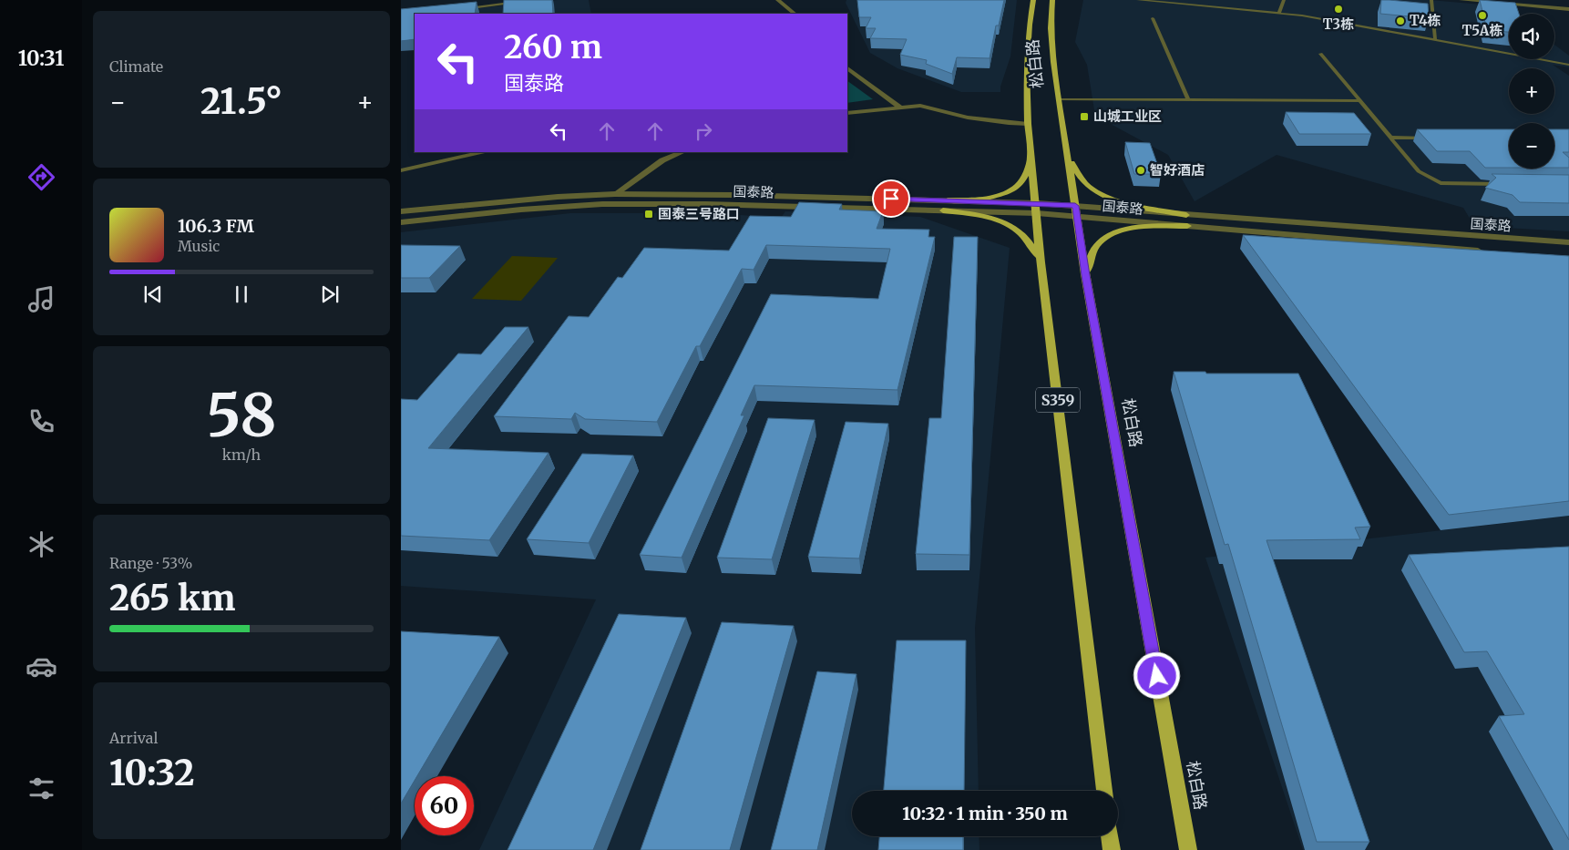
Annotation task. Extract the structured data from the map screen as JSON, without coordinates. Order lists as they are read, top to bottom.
{
  "streets": {
    "main road": ["松白路", "S359"],
    "street": ["国泰路"]
  },
  "crossings": [
    ["松白路", "国泰路"]
  ],
  "places": {
    "other": [
      "T3栋",
      "T5A栋",
      "T4栋",
      "智好酒店"
    ],
    "transit": ["山城工业区", "国泰三号路口"]
  },
  "page": {
    "tabs": "10:31",
    "tile": [
      "Climate",
      ["58", "km/h"],
      ["Range · 53%", "265 km"],
      ["Arrival", "10:32"]
    ],
    "map_buttons": ["+", "−"],
    "turn": ["260 m", "国泰路"],
    "heat": ["−", "21.5°", "+"],
    "song": ["106.3 FM", "Music"],
    "limit": "60",
    "trip": "10:32 · 1 min · 350 m"
  }
}
